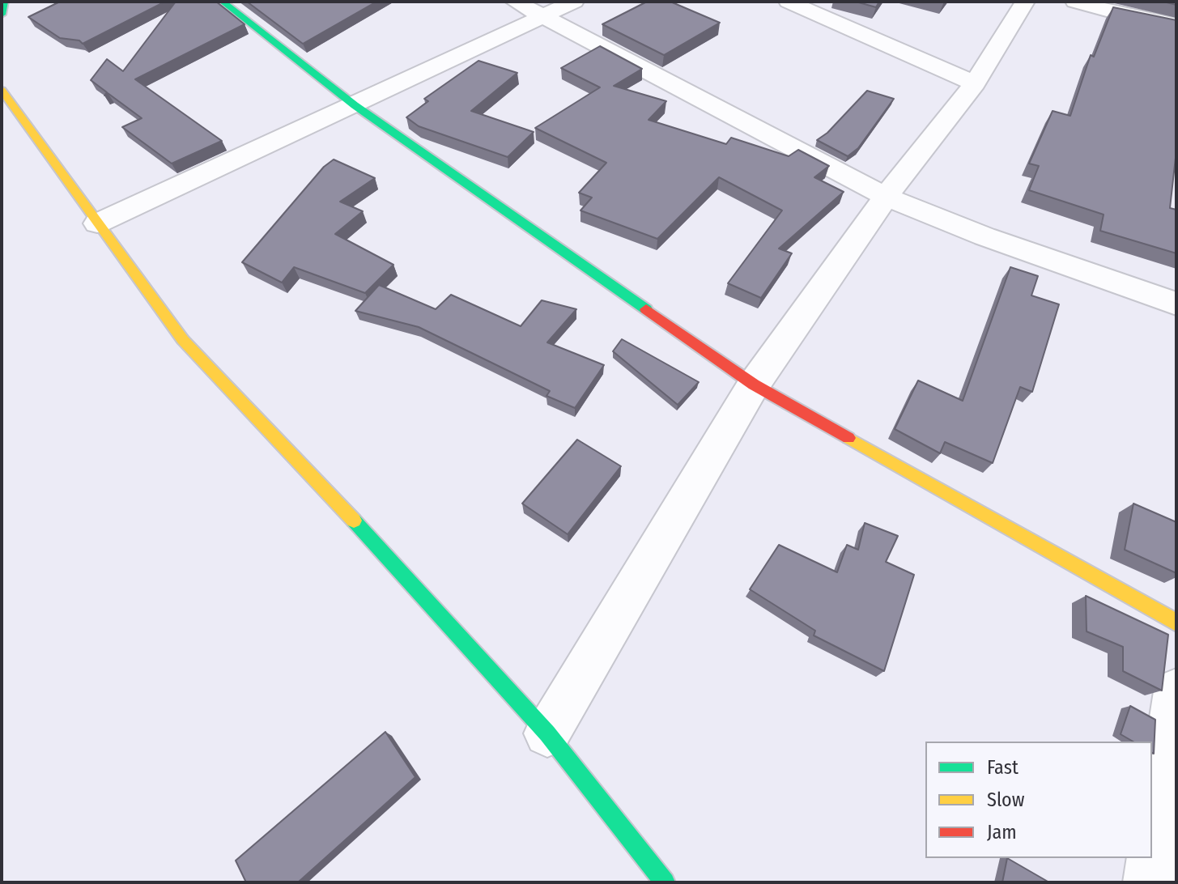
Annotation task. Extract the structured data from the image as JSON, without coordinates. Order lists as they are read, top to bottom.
{
  "legend": ["Fast", "Slow", "Jam"]
}
